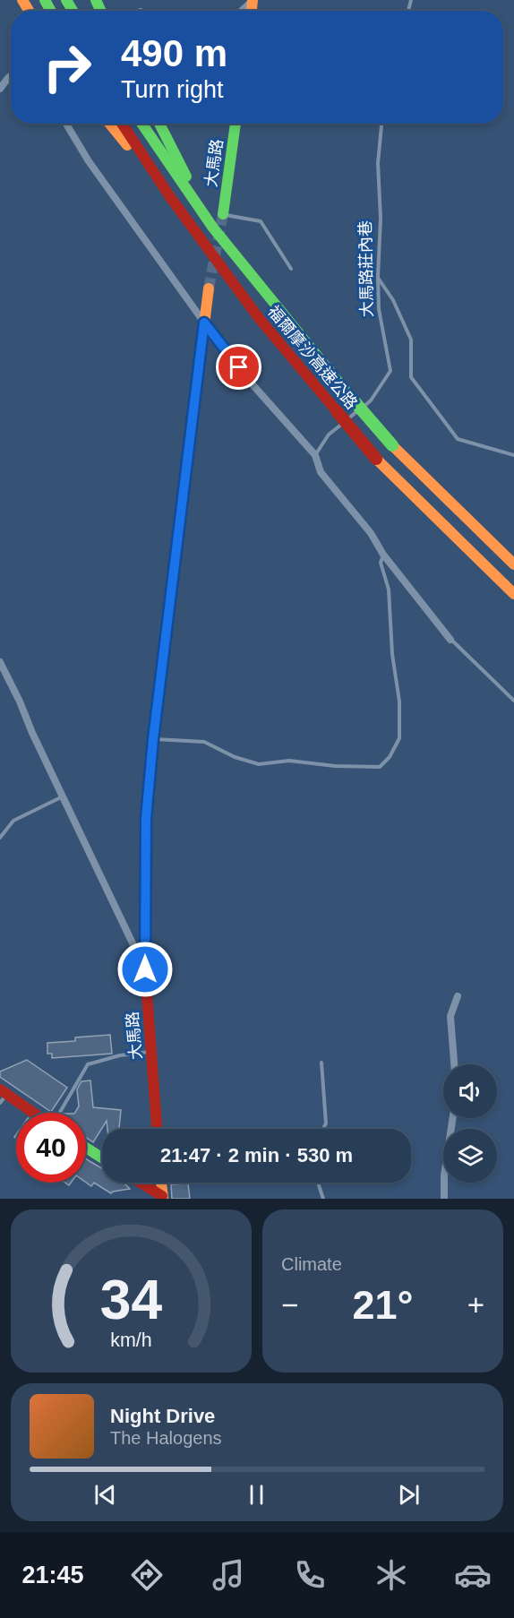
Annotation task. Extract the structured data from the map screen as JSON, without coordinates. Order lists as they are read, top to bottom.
{
  "streets": {
    "main road": ["大馬路", "福爾摩沙高速公路"],
    "lane": ["大馬路莊內巷"]
  },
  "page": {
    "turn": ["490 m", "Turn right"],
    "limit": "40",
    "trip": "21:47 · 2 min · 530 m",
    "tile": "Climate",
    "heat": ["−", "21°", "+"],
    "song": ["Night Drive", "The Halogens"],
    "tabs": "21:45",
    "gauge": ["34", "km/h"]
  }
}
